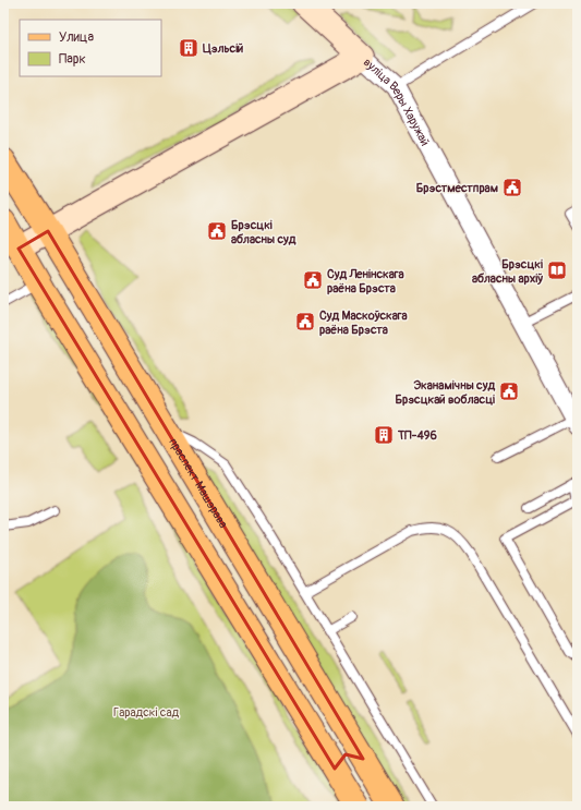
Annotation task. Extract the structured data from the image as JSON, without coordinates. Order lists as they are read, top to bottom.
{
  "streets": {
    "main road": ["праспект Машэрава"],
    "street": ["вуліца Веры Харужай"]
  },
  "crossings": [
    ["вуліца Веры Харужай", "праспект Машэрава"]
  ],
  "parks": ["Гарадскі сад"],
  "places": {
    "building": ["Цэльсій", "ТП-496"],
    "public building": [
      "Брэстместпрам",
      "Брэсцкі абласны суд",
      "Суд Ленінскага раёна Брэста",
      "Суд Маскоўскага раёна Брэста",
      "Эканамічны суд Брэсцкай вобласці"
    ],
    "library": ["Брэсцкі абласны архіў"]
  },
  "legend": ["Улица", "Парк"]
}
